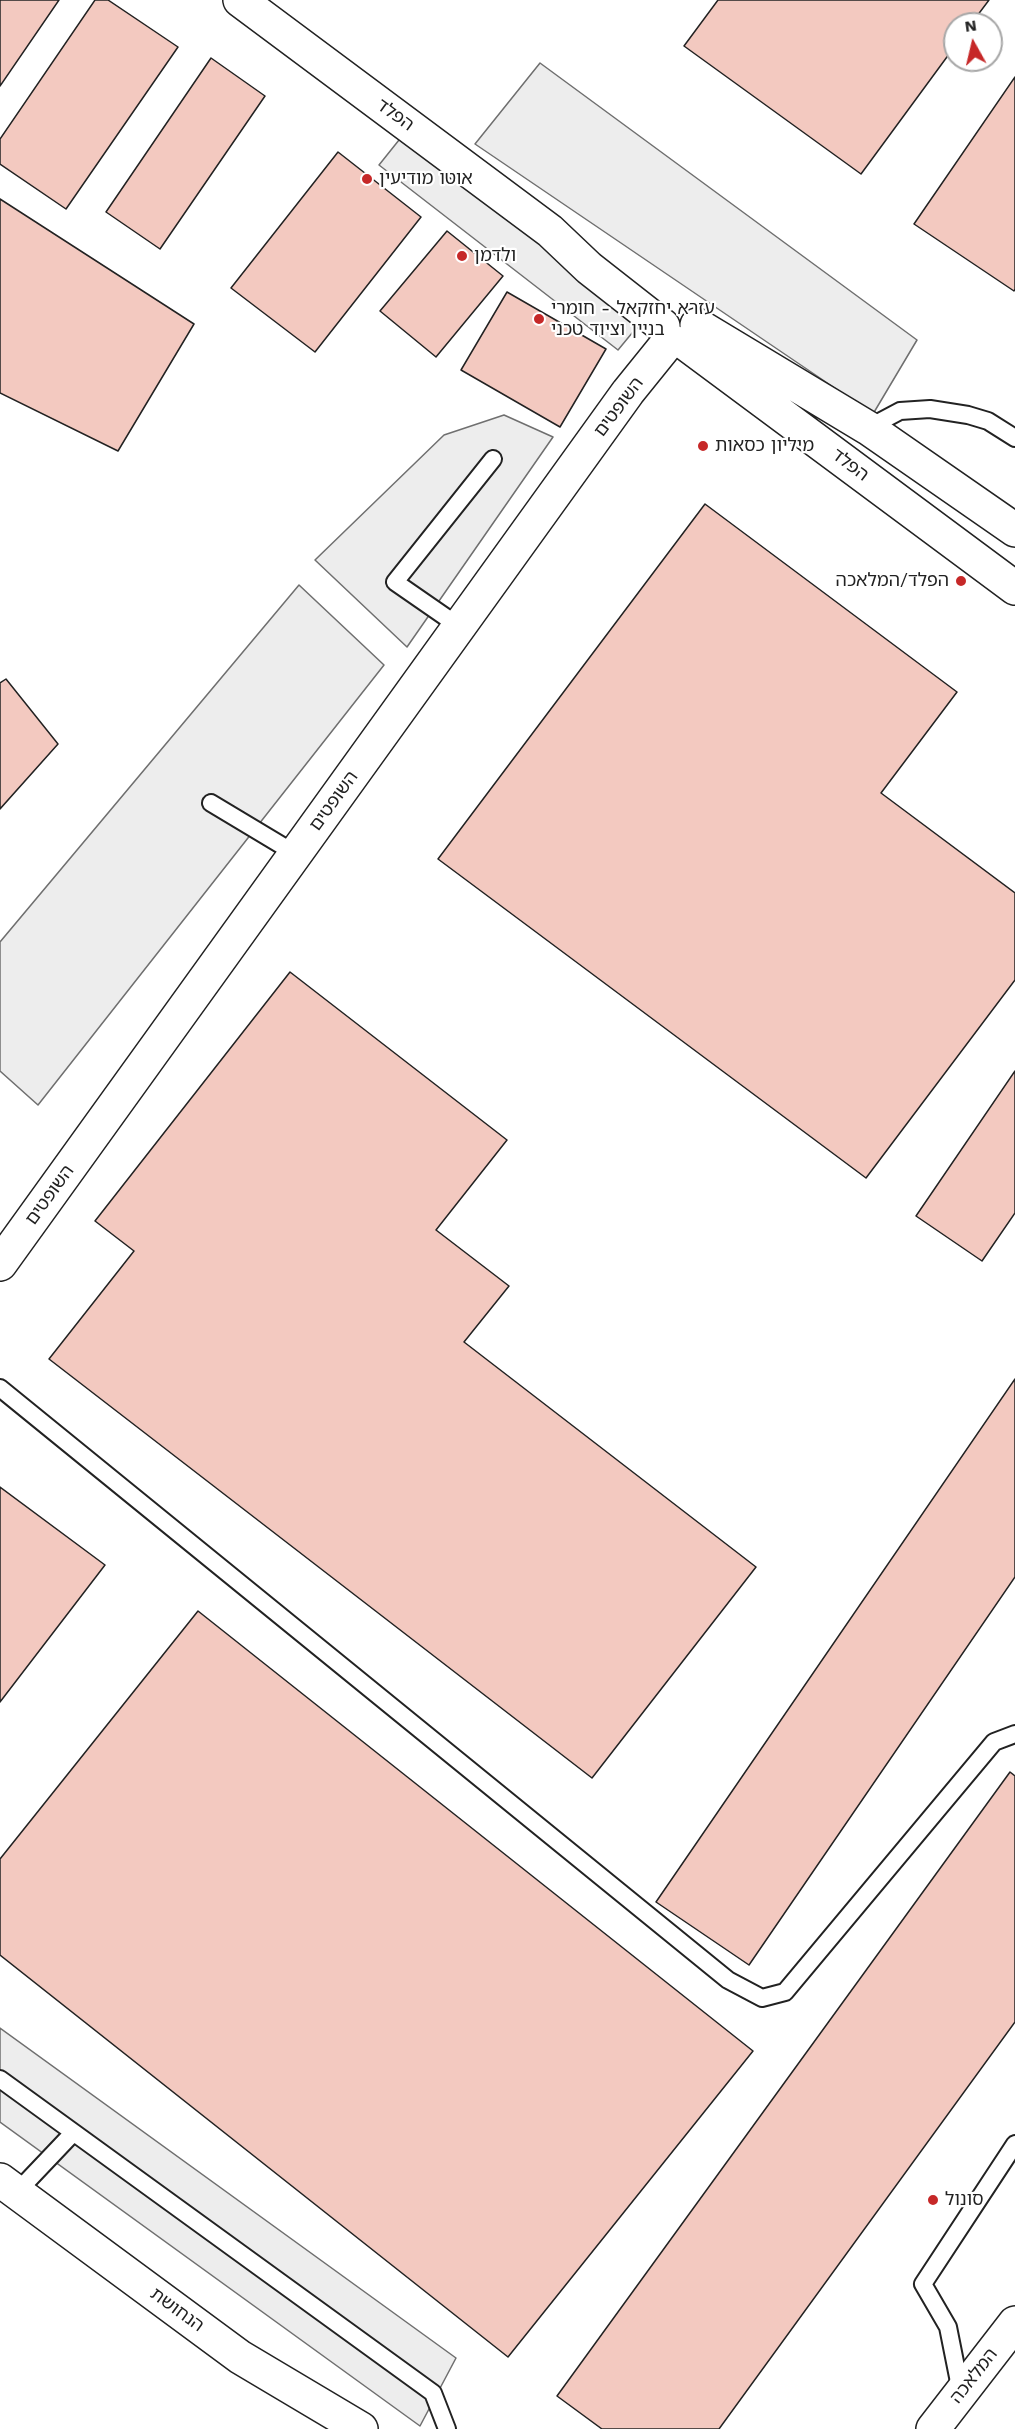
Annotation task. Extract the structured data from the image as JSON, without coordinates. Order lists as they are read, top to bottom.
{
  "streets": {
    "street": [
      "הפלד",
      "השופטים",
      "הנחושת",
      "המלאכה"
    ]
  },
  "crossings": [
    ["הפלד", "השופטים"]
  ],
  "places": [
    "אוטו מודיעין",
    "ולדמן",
    "עזרא יחזקאל - חומרי בניין וציוד טכני",
    "מיליון כסאות",
    "הפלד/המלאכה",
    "סונול"
  ],
  "north": "top"
}
